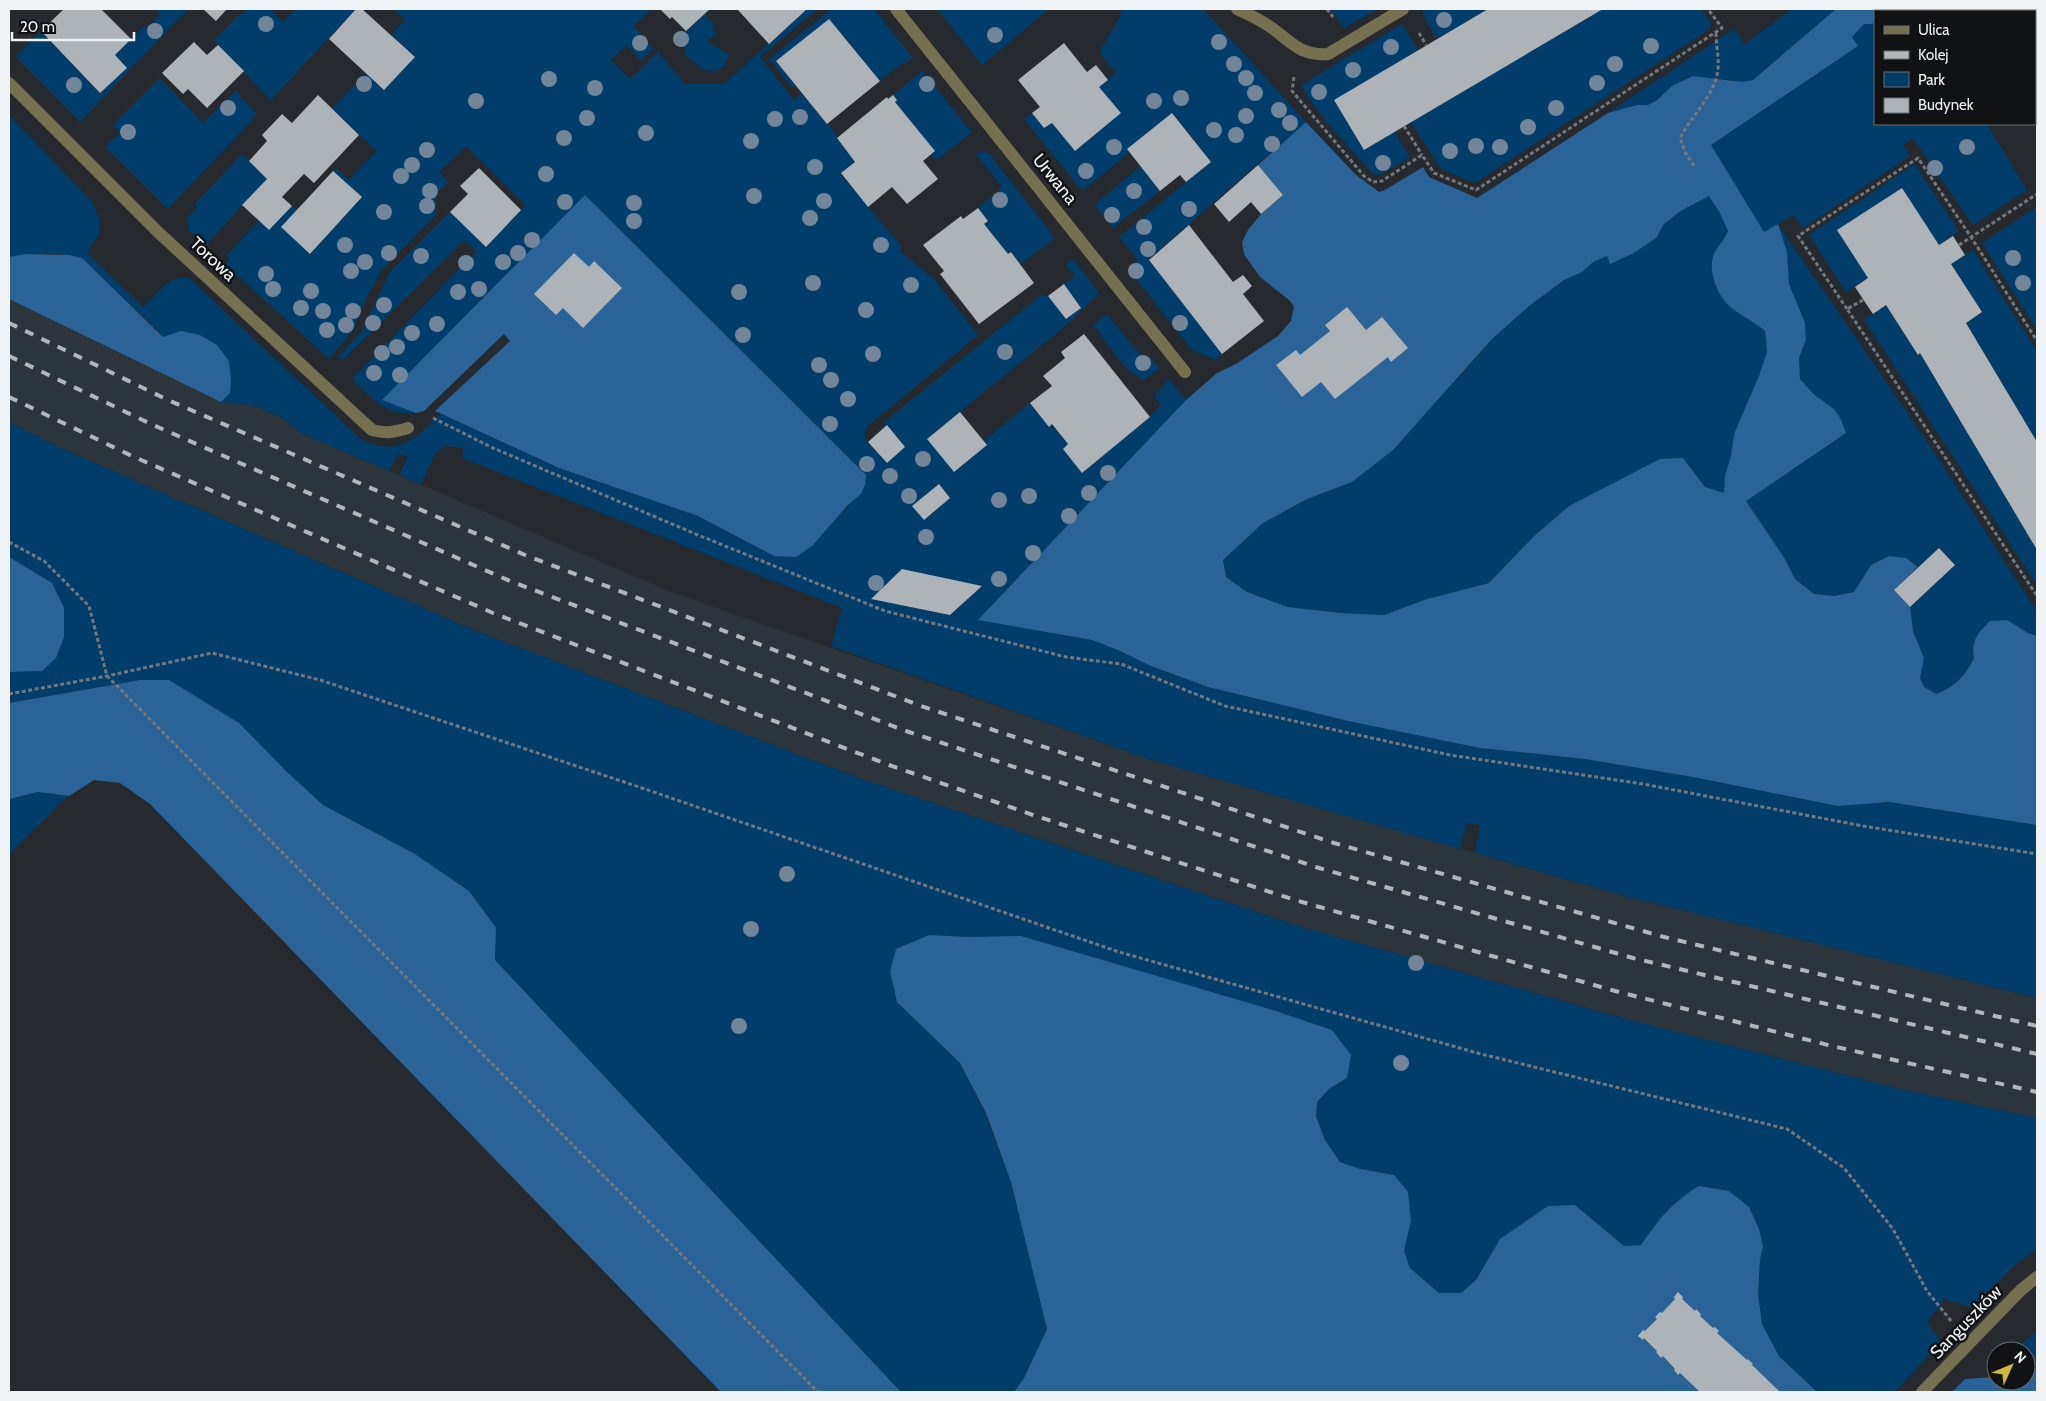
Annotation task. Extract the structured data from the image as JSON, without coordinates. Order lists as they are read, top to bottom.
{
  "streets": {
    "street": ["Urwana", "Torowa", "Sanguszków"]
  },
  "legend": [
    "Ulica",
    "Kolej",
    "Park",
    "Budynek"
  ],
  "scale_bar": "20 m",
  "north": "top right"
}
